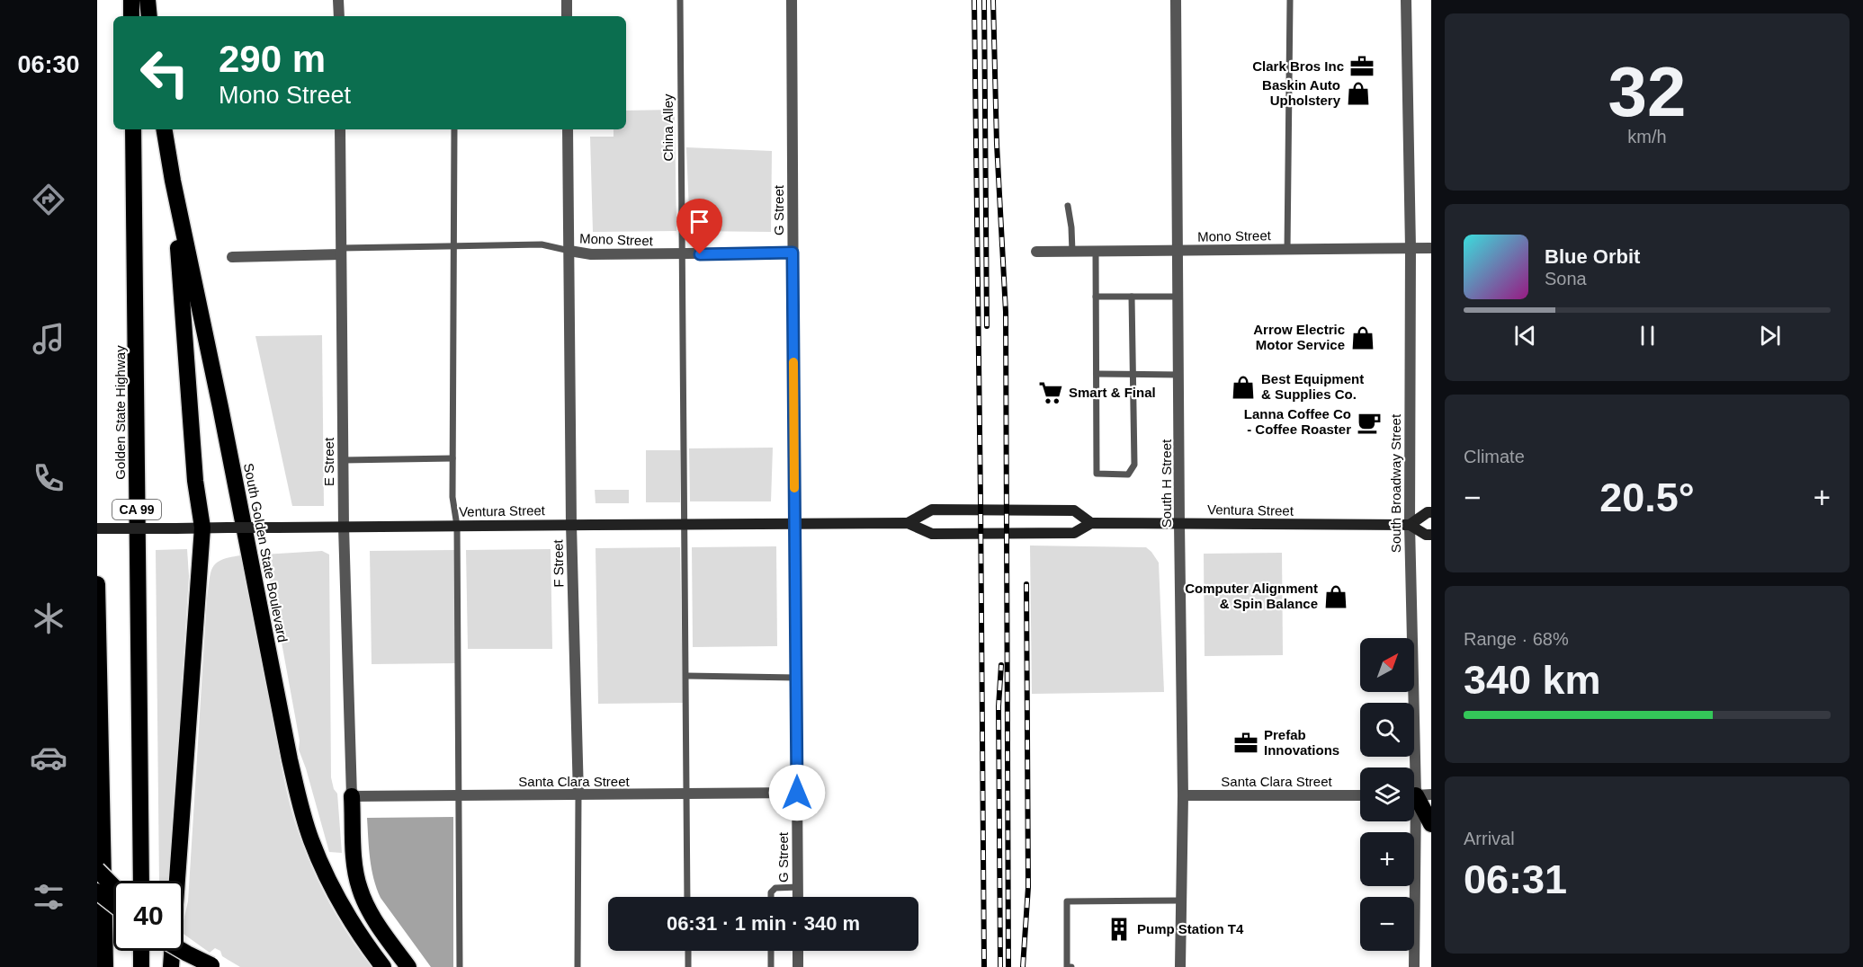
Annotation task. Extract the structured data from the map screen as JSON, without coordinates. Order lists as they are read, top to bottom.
{
  "streets": {
    "highway": ["Golden State Highway", "CA 99", "South Golden State Boulevard"],
    "main road": ["Ventura Street"],
    "street": [
      "G Street",
      "Mono Street",
      "E Street",
      "South H Street",
      "South Broadway Street",
      "F Street",
      "Santa Clara Street"
    ],
    "lane": ["China Alley"]
  },
  "crossings": [
    ["China Alley", "Mono Street"],
    ["China Alley", "Ventura Street"],
    ["China Alley", "Santa Clara Street"],
    ["G Street", "Mono Street"],
    ["G Street", "Santa Clara Street"],
    ["Mono Street", "South H Street"],
    ["Mono Street", "South Broadway Street"],
    ["Mono Street", "F Street"],
    ["E Street", "Ventura Street"],
    ["E Street", "Santa Clara Street"],
    ["South H Street", "Ventura Street"],
    ["South H Street", "Santa Clara Street"],
    ["South Broadway Street", "Ventura Street"],
    ["Ventura Street", "F Street"],
    ["F Street", "Santa Clara Street"]
  ],
  "places": {
    "office": ["Clark Bros Inc", "Prefab Innovations"],
    "shop": [
      "Baskin Auto Upholstery",
      "Arrow Electric Motor Service",
      "Best Equipment & Supplies Co.",
      "Computer Alignment & Spin Balance"
    ],
    "supermarket": ["Smart & Final"],
    "cafe": ["Lanna Coffee Co - Coffee Roaster"],
    "building": ["Pump Station T4"]
  },
  "north": "top right",
  "page": {
    "tabs": "06:30",
    "tile": [
      ["32", "km/h"],
      "Climate",
      ["Range · 68%", "340 km"],
      ["Arrival", "06:31"]
    ],
    "turn": ["290 m", "Mono Street"],
    "song": ["Blue Orbit", "Sona"],
    "heat": ["−", "20.5°", "+"],
    "map_buttons": ["+", "−"],
    "limit": "40",
    "trip": "06:31 · 1 min · 340 m"
  }
}
